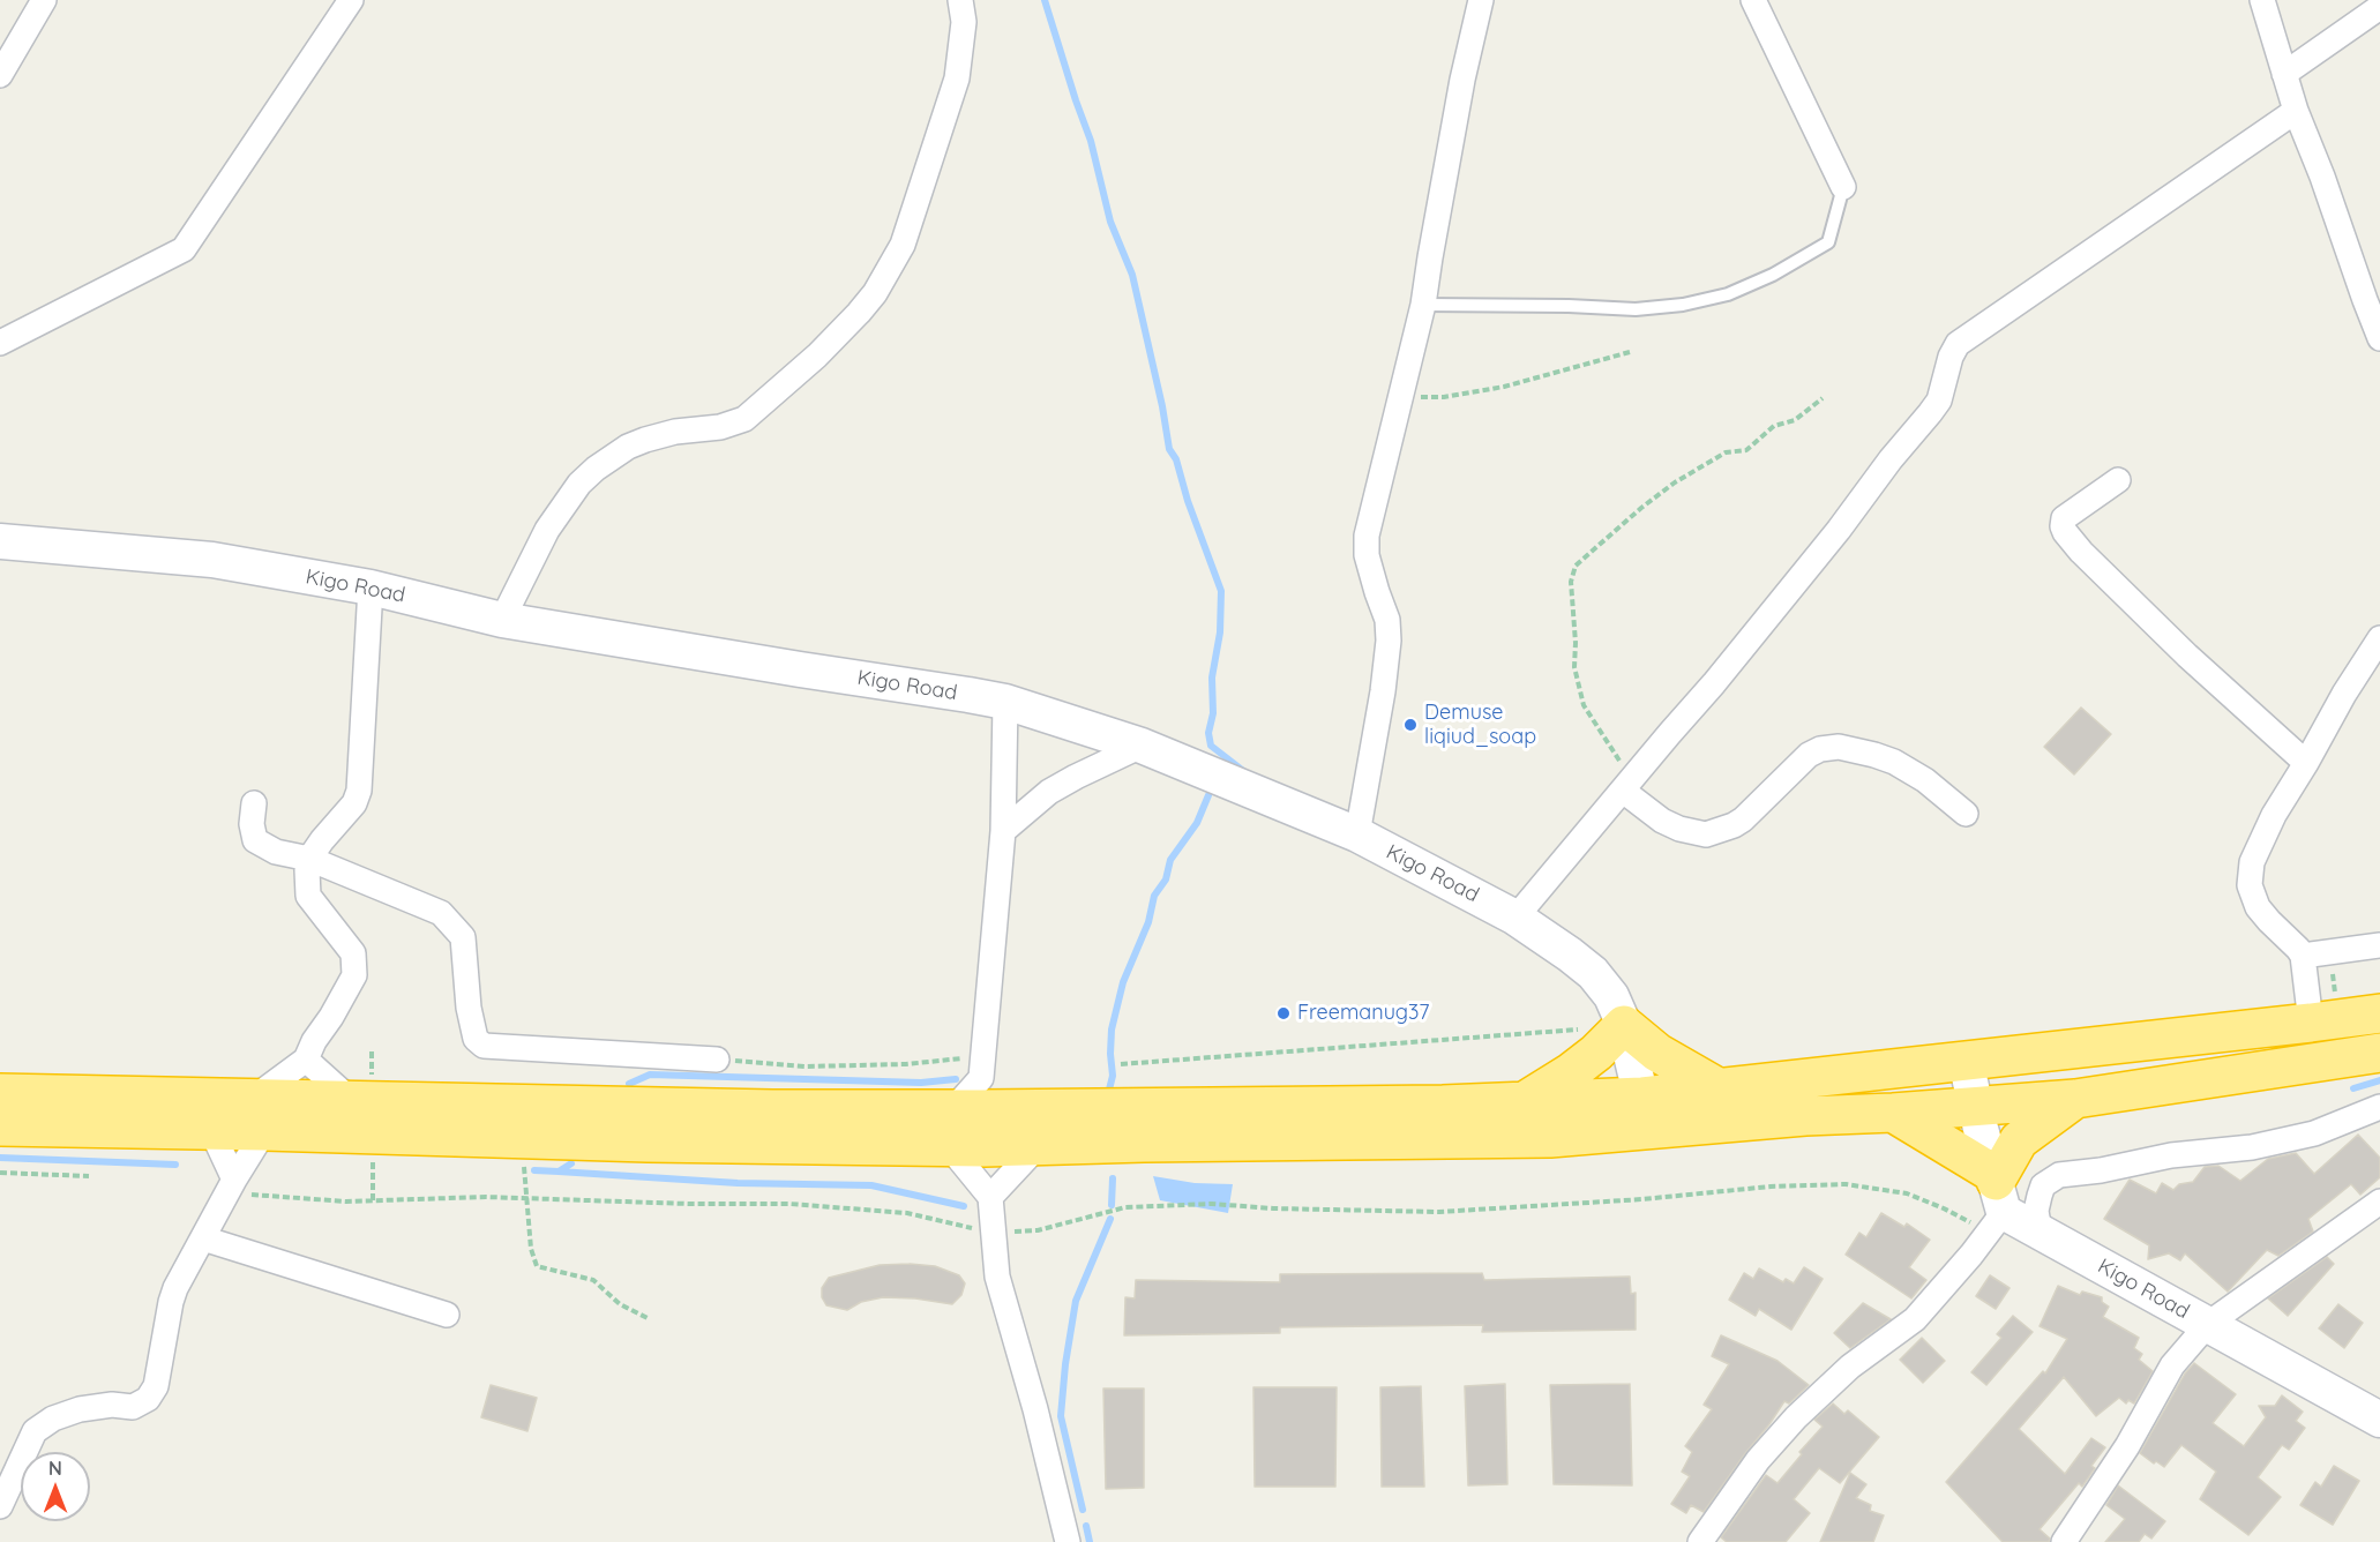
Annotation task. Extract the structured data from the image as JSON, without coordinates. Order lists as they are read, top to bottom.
{
  "streets": {
    "street": ["Kigo Road"]
  },
  "places": ["Demuse liqiud_soap", "Freemanug37"],
  "north": "top"
}
